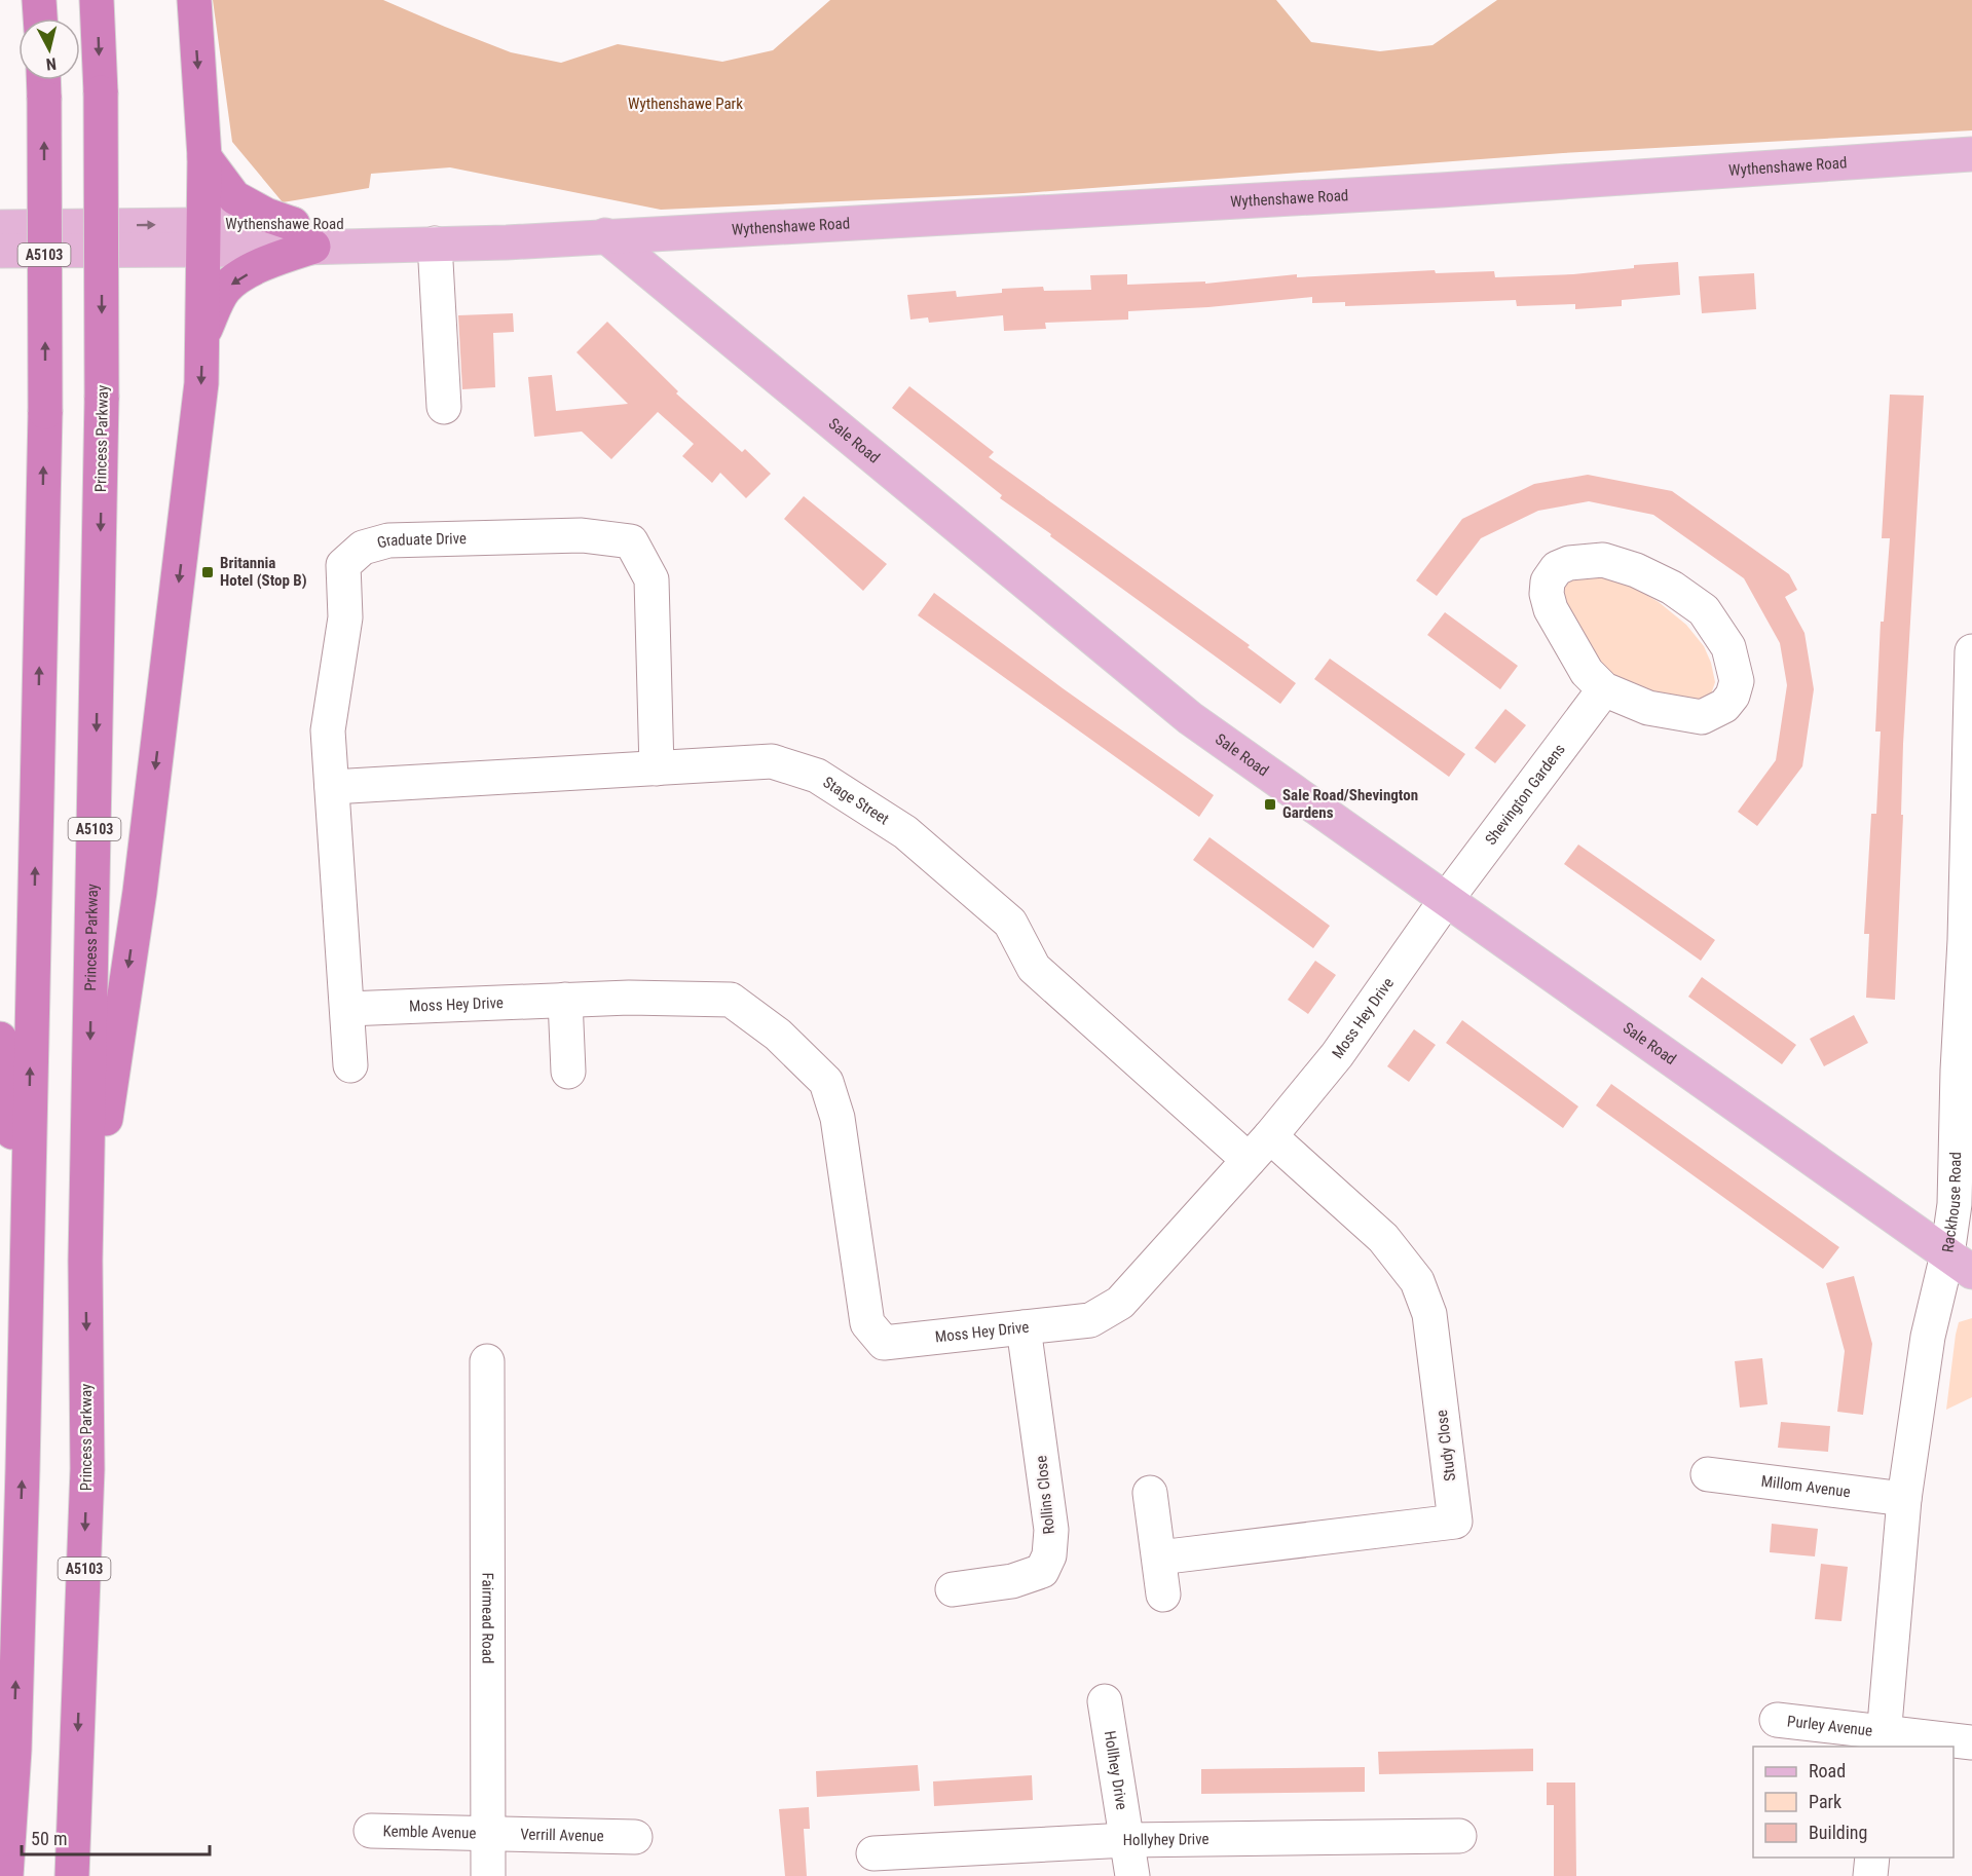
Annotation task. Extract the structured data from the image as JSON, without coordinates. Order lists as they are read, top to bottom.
{
  "streets": {
    "highway": ["A5103", "Princess Parkway"],
    "main road": ["Wythenshawe Road", "Sale Road"],
    "street": [
      "Graduate Drive",
      "Shevington Gardens",
      "Stage Street",
      "Moss Hey Drive",
      "Rackhouse Road",
      "Study Close",
      "Millom Avenue",
      "Rollins Close",
      "Fairmead Road",
      "Purley Avenue",
      "Hollhey Drive",
      "Kemble Avenue",
      "Verrill Avenue",
      "Hollyhey Drive"
    ]
  },
  "crossings": [
    ["Wythenshawe Road", "Sale Road"],
    ["Sale Road", "Shevington Gardens"],
    ["Sale Road", "Moss Hey Drive"],
    ["Sale Road", "Rackhouse Road"],
    ["Graduate Drive", "Stage Street"],
    ["Graduate Drive", "Moss Hey Drive"],
    ["Shevington Gardens", "Moss Hey Drive"],
    ["Stage Street", "Moss Hey Drive"],
    ["Stage Street", "Study Close"],
    ["Moss Hey Drive", "Study Close"],
    ["Moss Hey Drive", "Rollins Close"],
    ["Rackhouse Road", "Millom Avenue"],
    ["Rackhouse Road", "Purley Avenue"],
    ["Fairmead Road", "Kemble Avenue"],
    ["Fairmead Road", "Verrill Avenue"],
    ["Hollhey Drive", "Hollyhey Drive"],
    ["Kemble Avenue", "Verrill Avenue"]
  ],
  "parks": ["Wythenshawe Park"],
  "places": {
    "transit": ["Britannia Hotel (Stop B)", "Sale Road/Shevington Gardens"]
  },
  "legend": ["Road", "Park", "Building"],
  "scale_bar": "50 m",
  "north": "bottom"
}
